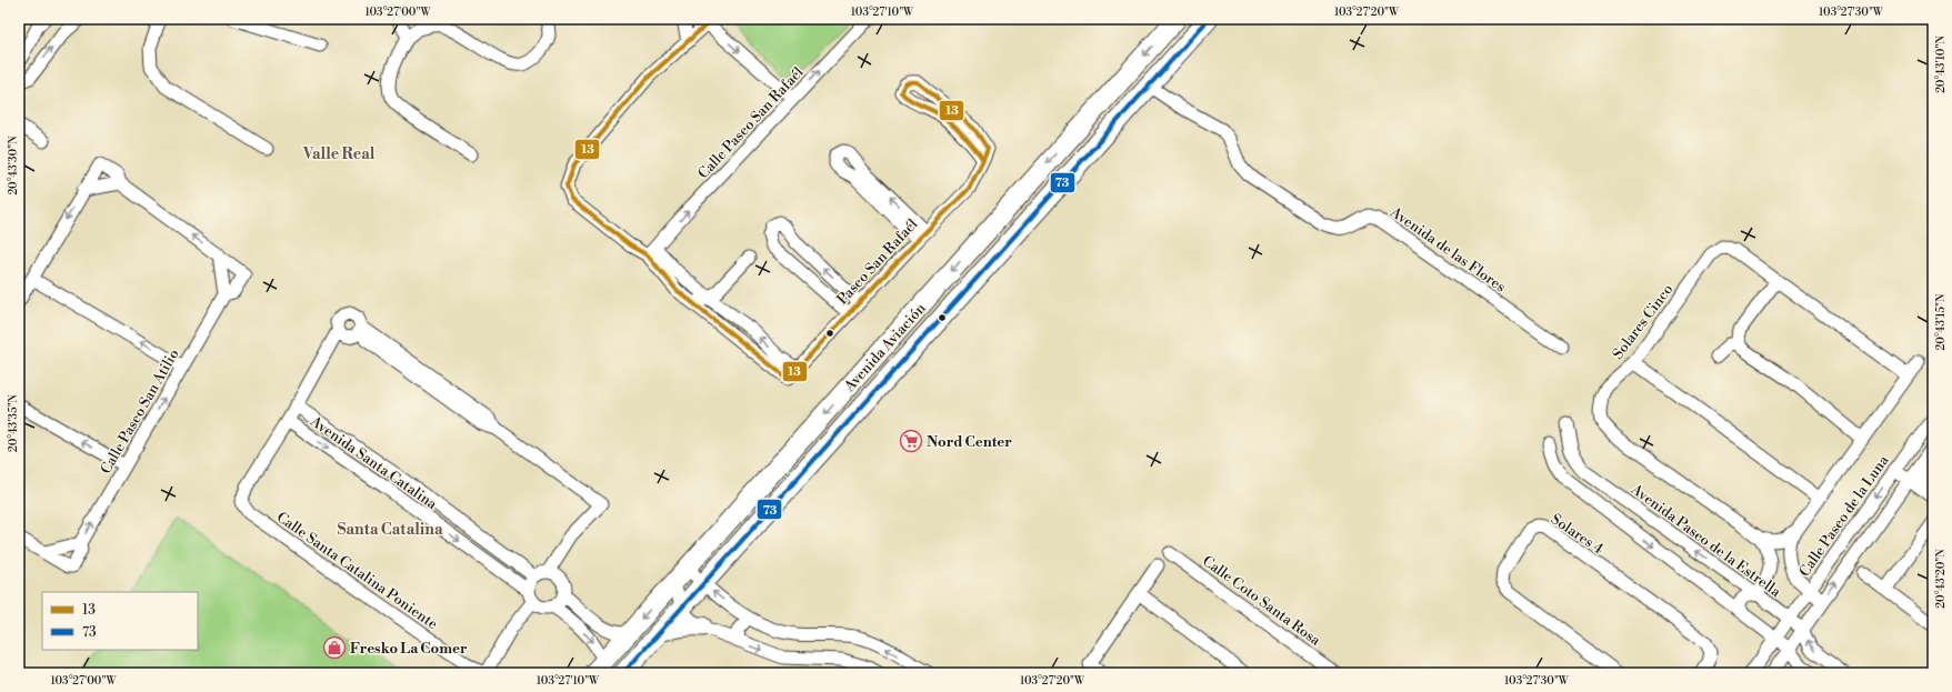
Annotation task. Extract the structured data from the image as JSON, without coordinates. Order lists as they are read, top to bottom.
{
  "streets": {
    "main road": ["Avenida Aviación"],
    "street": [
      "Calle Paseo San Rafaél",
      "Avenida de las Flores",
      "Paseo San Rafaél",
      "Solares Cinco",
      "Calle Paseo San Atilio",
      "Avenida Santa Catalina",
      "Calle Paseo de la Luna",
      "Solares 4",
      "Avenida Paseo de la Estrella",
      "Calle Santa Catalina Poniente",
      "Calle Coto Santa Rosa"
    ]
  },
  "crossings": [
    ["Avenida de las Flores", "Avenida Aviación"],
    ["Avenida Santa Catalina", "Calle Santa Catalina Poniente"],
    ["Calle Paseo de la Luna", "Avenida Paseo de la Estrella"]
  ],
  "one_way": ["Calle Paseo San Rafaél"],
  "districts": ["Valle Real", "Santa Catalina"],
  "places": {
    "supermarket": ["Nord Center"],
    "shop": ["Fresko La Comer"]
  },
  "lines": ["transit line 73", "transit line 13"],
  "legend": ["13", "73"],
  "coordinates": [
    "103°27'00\"W",
    "103°27'10\"W",
    "103°27'20\"W",
    "103°27'30\"W",
    "20°43'10\"N",
    "20°43'30\"N",
    "20°43'15\"N",
    "20°43'35\"N",
    "20°43'20\"N"
  ]
}
